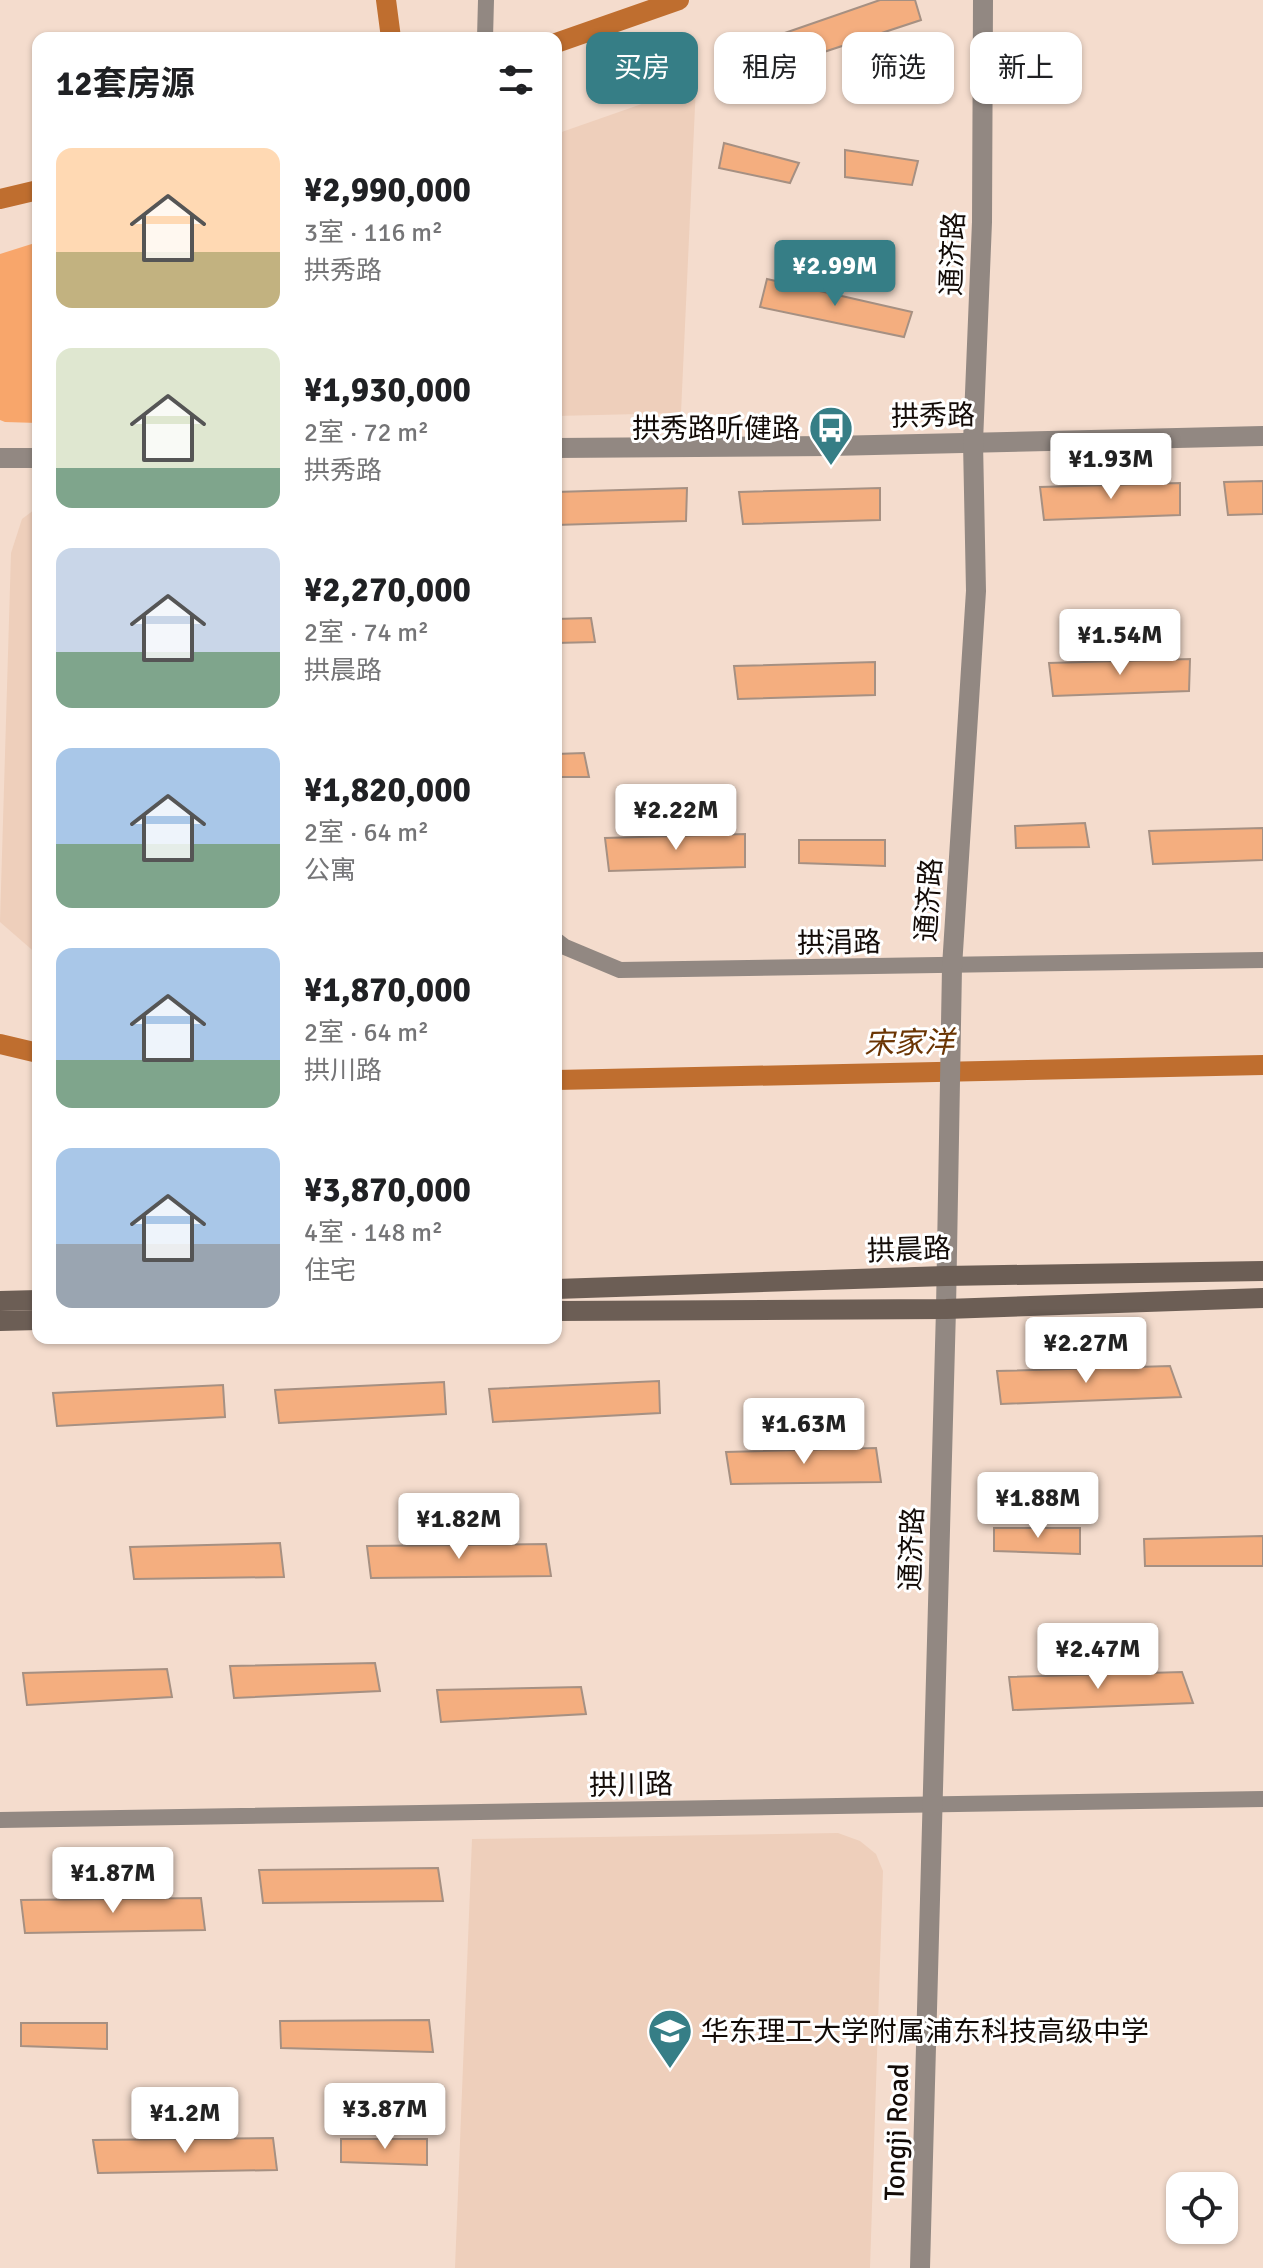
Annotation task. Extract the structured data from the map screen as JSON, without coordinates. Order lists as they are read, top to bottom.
{
  "streets": {
    "main road": ["拱晨路"],
    "street": [
      "通济路",
      "拱秀路",
      "拱涓路",
      "拱川路",
      "Tongji Road"
    ]
  },
  "crossings": [
    ["通济路", "拱秀路"],
    ["通济路", "拱涓路"],
    ["通济路", "拱晨路"],
    ["通济路", "拱川路"],
    ["通济路", "Tongji Road"],
    ["拱川路", "Tongji Road"]
  ],
  "water": ["宋家洋"],
  "places": {
    "bus stop": ["拱秀路听健路"],
    "school or university": ["华东理工大学附属浦东科技高级中学"]
  },
  "page": {
    "chip": [
      "买房",
      "租房",
      "筛选",
      "新上"
    ],
    "heading": "12套房源",
    "list": [
      {
        "name": "¥2,990,000",
        "note": "3室 · 116 m² · 拱秀路"
      },
      {
        "name": "¥1,930,000",
        "note": "2室 · 72 m² · 拱秀路"
      },
      {
        "name": "¥2,270,000",
        "note": "2室 · 74 m² · 拱晨路"
      },
      {
        "name": "¥1,820,000",
        "note": "2室 · 64 m² · 公寓"
      },
      {
        "name": "¥1,870,000",
        "note": "2室 · 64 m² · 拱川路"
      },
      {
        "name": "¥3,870,000",
        "note": "4室 · 148 m² · 住宅"
      }
    ],
    "price": [
      "¥2.99M",
      "¥1.93M",
      "¥1.54M",
      "¥2.22M",
      "¥2.27M",
      "¥1.63M",
      "¥1.88M",
      "¥1.82M",
      "¥2.47M",
      "¥1.87M",
      "¥3.87M",
      "¥1.2M"
    ]
  }
}
